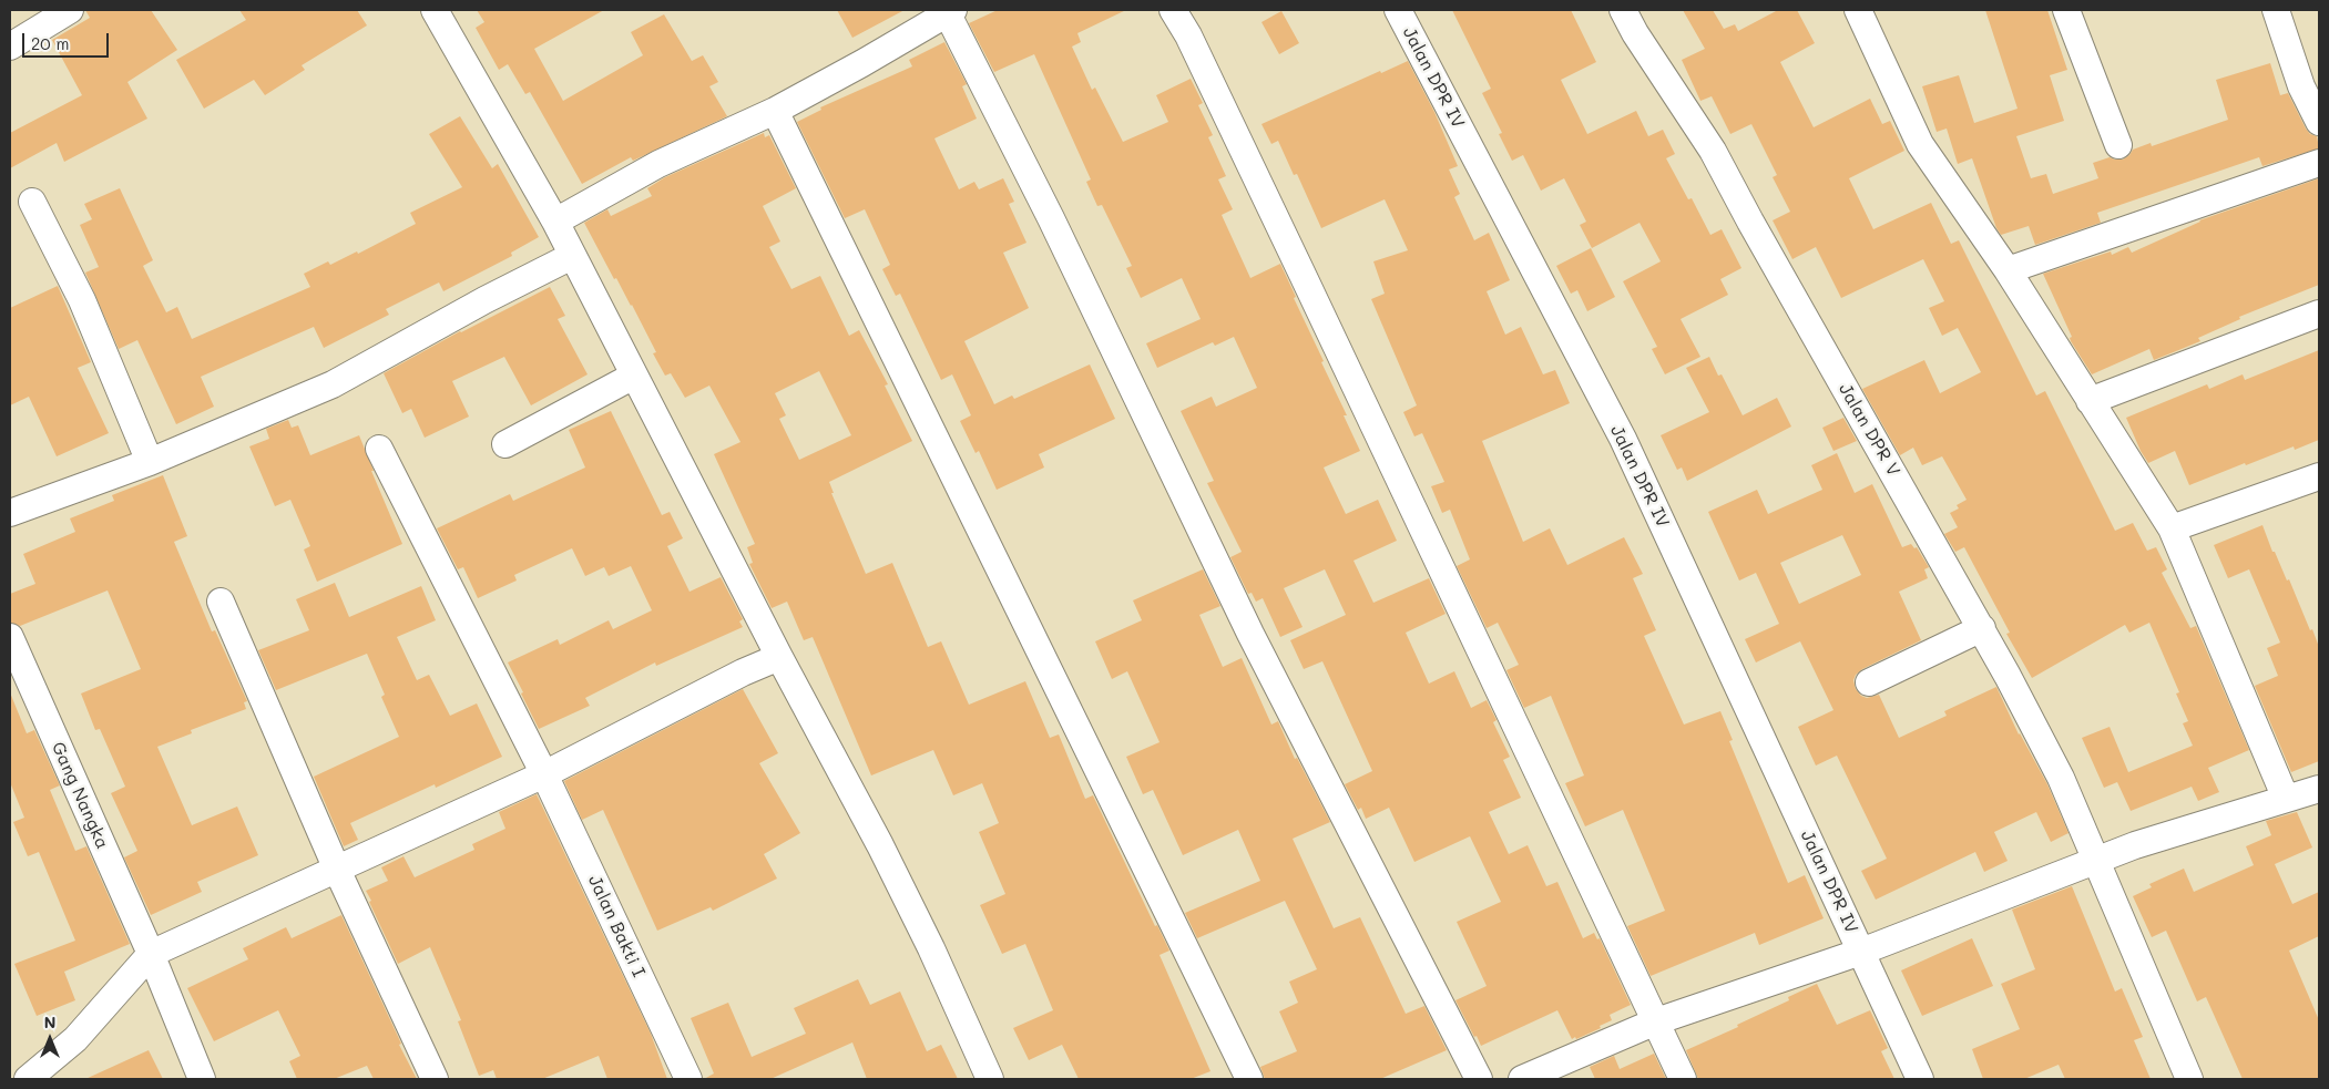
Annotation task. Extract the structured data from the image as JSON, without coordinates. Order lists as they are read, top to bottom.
{
  "streets": {
    "street": [
      "Jalan DPR IV",
      "Jalan DPR V",
      "Gang Nangka",
      "Jalan Bakti I"
    ]
  },
  "scale_bar": "20 m",
  "north": "top"
}
